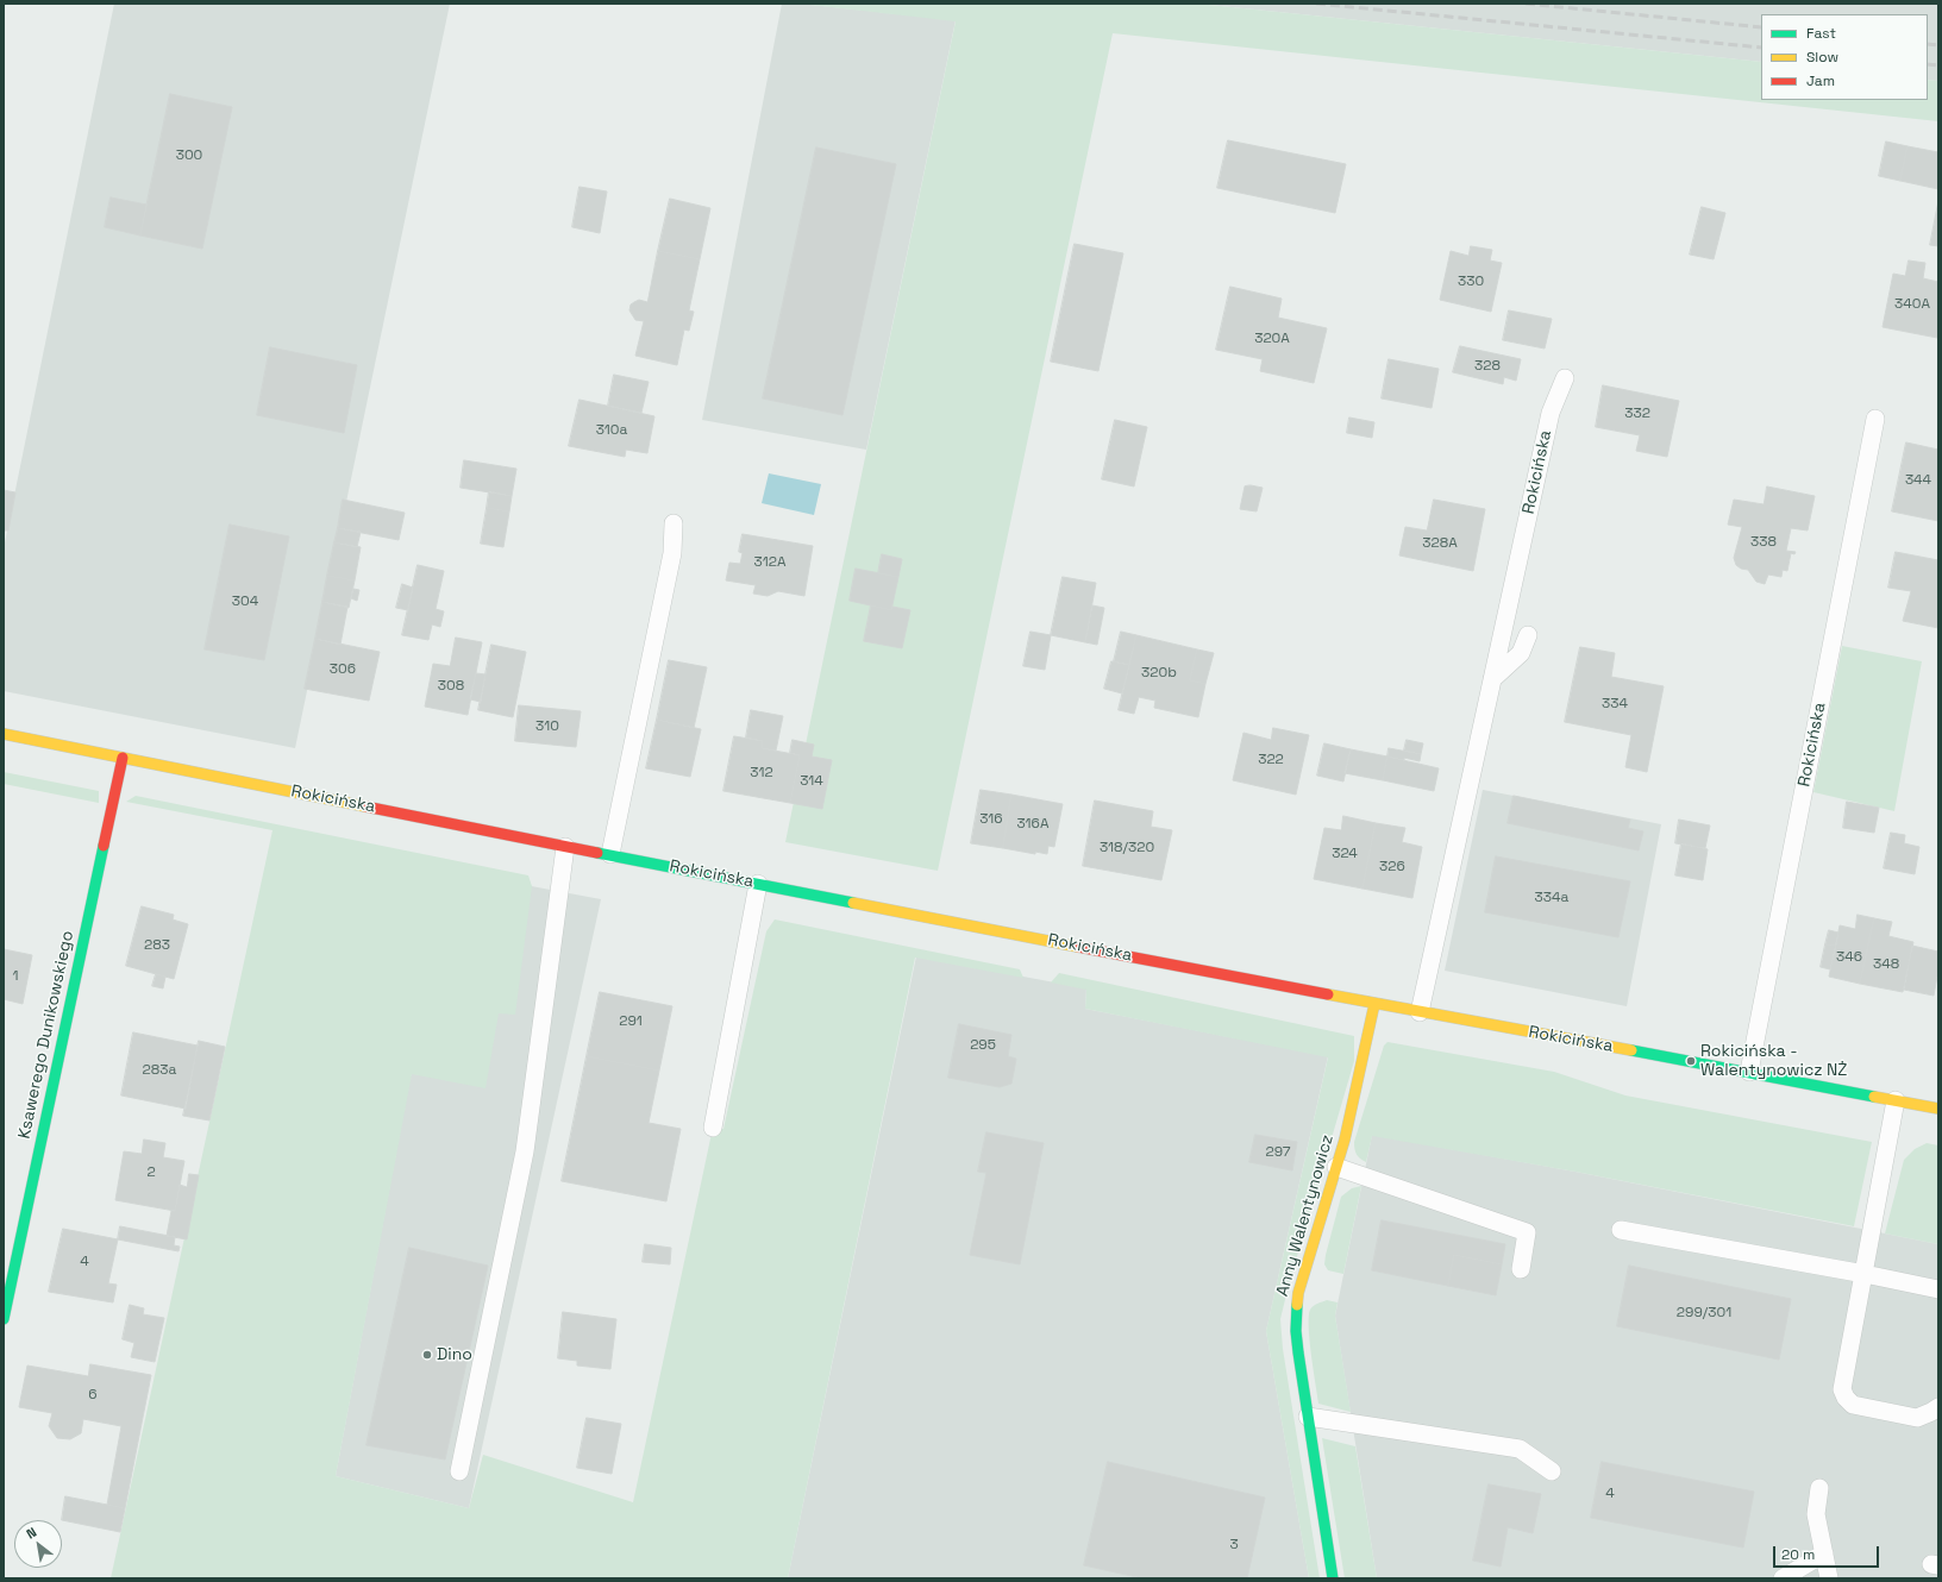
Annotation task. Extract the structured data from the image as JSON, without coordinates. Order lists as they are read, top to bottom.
{
  "streets": {
    "main road": ["Rokicińska", "Ksawerego Dunikowskiego", "Anny Walentynowicz"]
  },
  "crossings": [
    ["Rokicińska", "Ksawerego Dunikowskiego"],
    ["Rokicińska", "Anny Walentynowicz"]
  ],
  "places": ["Rokicińska - Walentynowicz NŻ", "Dino"],
  "house_numbers": [
    "300",
    "330",
    "340A",
    "320A",
    "328",
    "332",
    "310a",
    "344",
    "338",
    "328A",
    "312A",
    "304",
    "306",
    "320b",
    "308",
    "334",
    "310",
    "322",
    "312",
    "314",
    "316",
    "316A",
    "318/320",
    "324",
    "326",
    "334a",
    "283",
    "346",
    "348",
    "1",
    "291",
    "295",
    "283a",
    "297",
    "2",
    "4",
    "299/301",
    "6",
    "4",
    "3"
  ],
  "legend": ["Fast", "Slow", "Jam"],
  "scale_bar": "20 m",
  "north": "top left"
}
